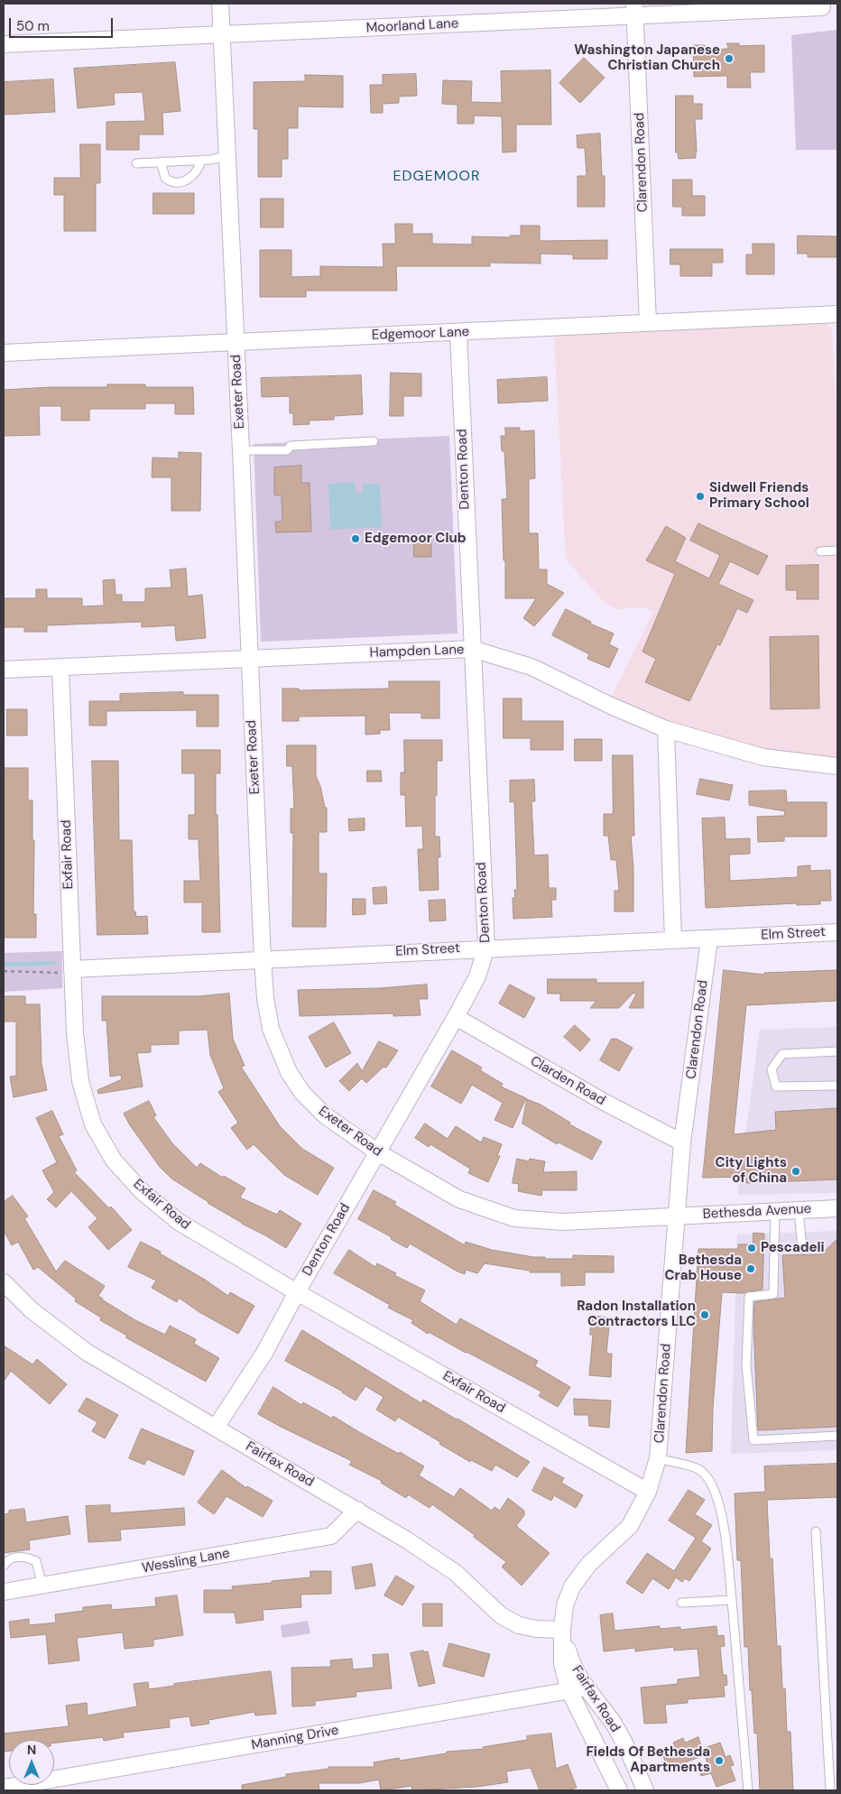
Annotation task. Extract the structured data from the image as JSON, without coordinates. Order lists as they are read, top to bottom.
{
  "streets": {
    "street": [
      "Moorland Lane",
      "Clarendon Road",
      "Edgemoor Lane",
      "Exeter Road",
      "Denton Road",
      "Hampden Lane",
      "Exfair Road",
      "Elm Street",
      "Clarden Road",
      "Bethesda Avenue",
      "Fairfax Road",
      "Wessling Lane",
      "Manning Drive"
    ]
  },
  "crossings": [
    ["Moorland Lane", "Clarendon Road"],
    ["Moorland Lane", "Exeter Road"],
    ["Clarendon Road", "Edgemoor Lane"],
    ["Clarendon Road", "Exeter Road"],
    ["Clarendon Road", "Exfair Road"],
    ["Clarendon Road", "Elm Street"],
    ["Clarendon Road", "Clarden Road"],
    ["Clarendon Road", "Bethesda Avenue"],
    ["Clarendon Road", "Fairfax Road"],
    ["Edgemoor Lane", "Exeter Road"],
    ["Edgemoor Lane", "Denton Road"],
    ["Exeter Road", "Denton Road"],
    ["Exeter Road", "Hampden Lane"],
    ["Exeter Road", "Elm Street"],
    ["Exeter Road", "Bethesda Avenue"],
    ["Denton Road", "Hampden Lane"],
    ["Denton Road", "Exfair Road"],
    ["Denton Road", "Elm Street"],
    ["Denton Road", "Clarden Road"],
    ["Denton Road", "Fairfax Road"],
    ["Hampden Lane", "Exfair Road"],
    ["Exfair Road", "Elm Street"],
    ["Fairfax Road", "Wessling Lane"],
    ["Fairfax Road", "Manning Drive"]
  ],
  "districts": ["EDGEMOOR"],
  "places": [
    "Washington Japanese Christian Church",
    "Sidwell Friends Primary School",
    "Edgemoor Club",
    "City Lights of China",
    "Pescadeli",
    "Bethesda Crab House",
    "Radon Installation Contractors LLC",
    "Fields Of Bethesda Apartments"
  ],
  "scale_bar": "50 m",
  "north": "top"
}
